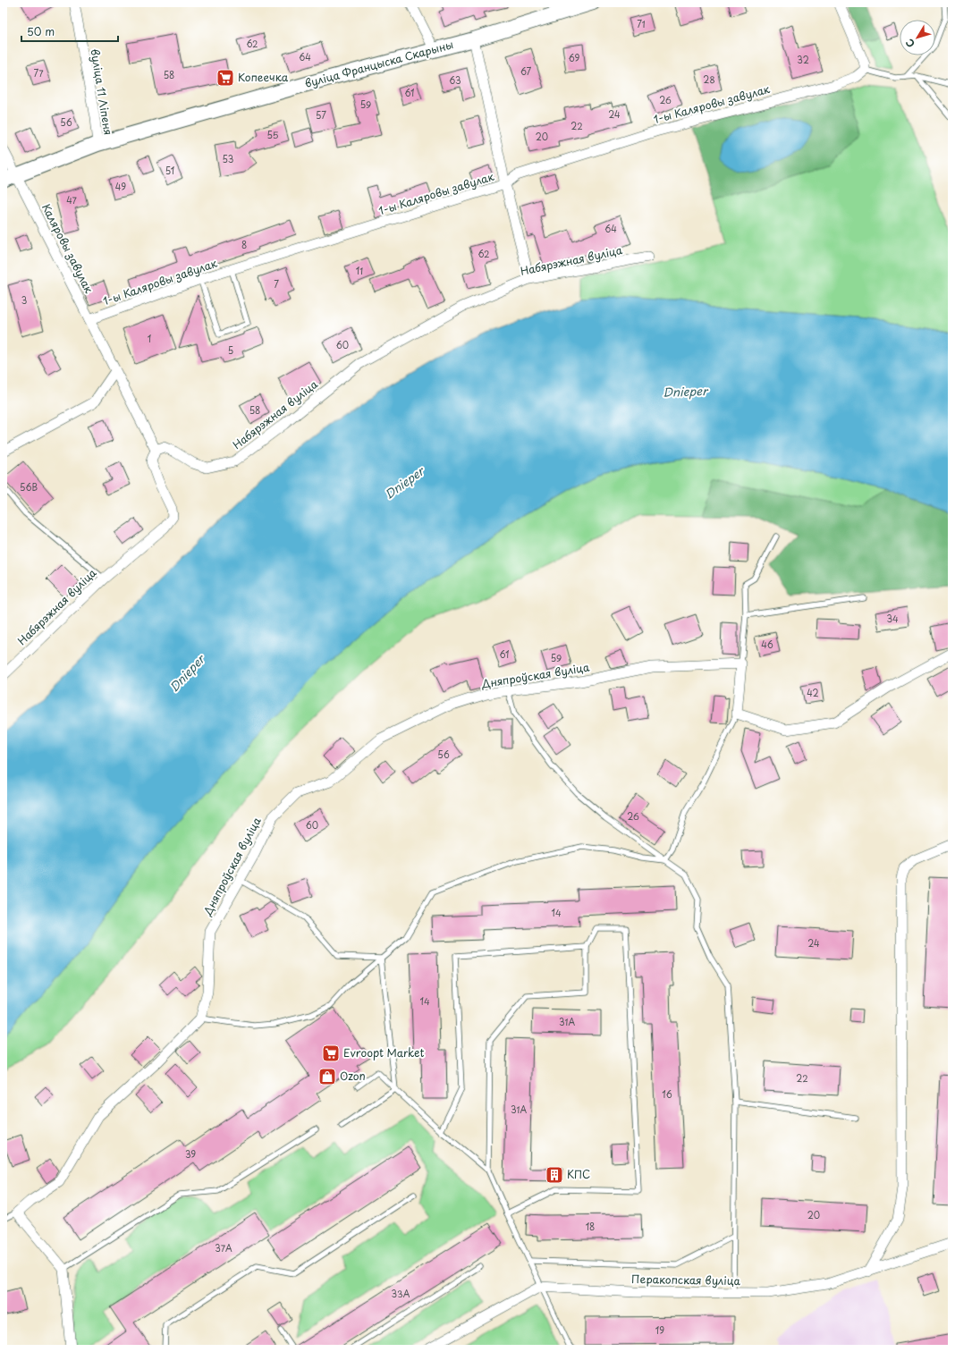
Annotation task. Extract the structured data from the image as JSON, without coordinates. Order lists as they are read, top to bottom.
{
  "streets": {
    "main road": ["вуліца Францыска Скарыны"],
    "street": [
      "вуліца 11 Ліпеня",
      "1-ы Каляровы завулак",
      "Каляровы завулак",
      "Набярэжная вуліца",
      "Дняпроўская вуліца",
      "Перакопская вуліца"
    ]
  },
  "crossings": [
    ["вуліца Францыска Скарыны", "вуліца 11 Ліпеня"],
    ["вуліца Францыска Скарыны", "Каляровы завулак"],
    ["1-ы Каляровы завулак", "Каляровы завулак"],
    ["Каляровы завулак", "Набярэжная вуліца"]
  ],
  "water": ["Dnieper"],
  "places": {
    "supermarket": ["Копеечка", "Evroopt Market"],
    "shop": ["Ozon"],
    "building": ["КПС"]
  },
  "house_numbers": [
    "71",
    "62",
    "64",
    "69",
    "32",
    "67",
    "77",
    "58",
    "28",
    "63",
    "61",
    "26",
    "59",
    "24",
    "57",
    "56",
    "22",
    "55",
    "20",
    "53",
    "51",
    "49",
    "47",
    "64",
    "8",
    "62",
    "11",
    "7",
    "3",
    "1",
    "60",
    "5",
    "58",
    "56В",
    "34",
    "46",
    "61",
    "59",
    "42",
    "56",
    "26",
    "60",
    "14",
    "24",
    "14",
    "31А",
    "22",
    "16",
    "31А",
    "39",
    "20",
    "18",
    "37А",
    "33А",
    "19"
  ],
  "scale_bar": "50 m",
  "north": "bottom left"
}
